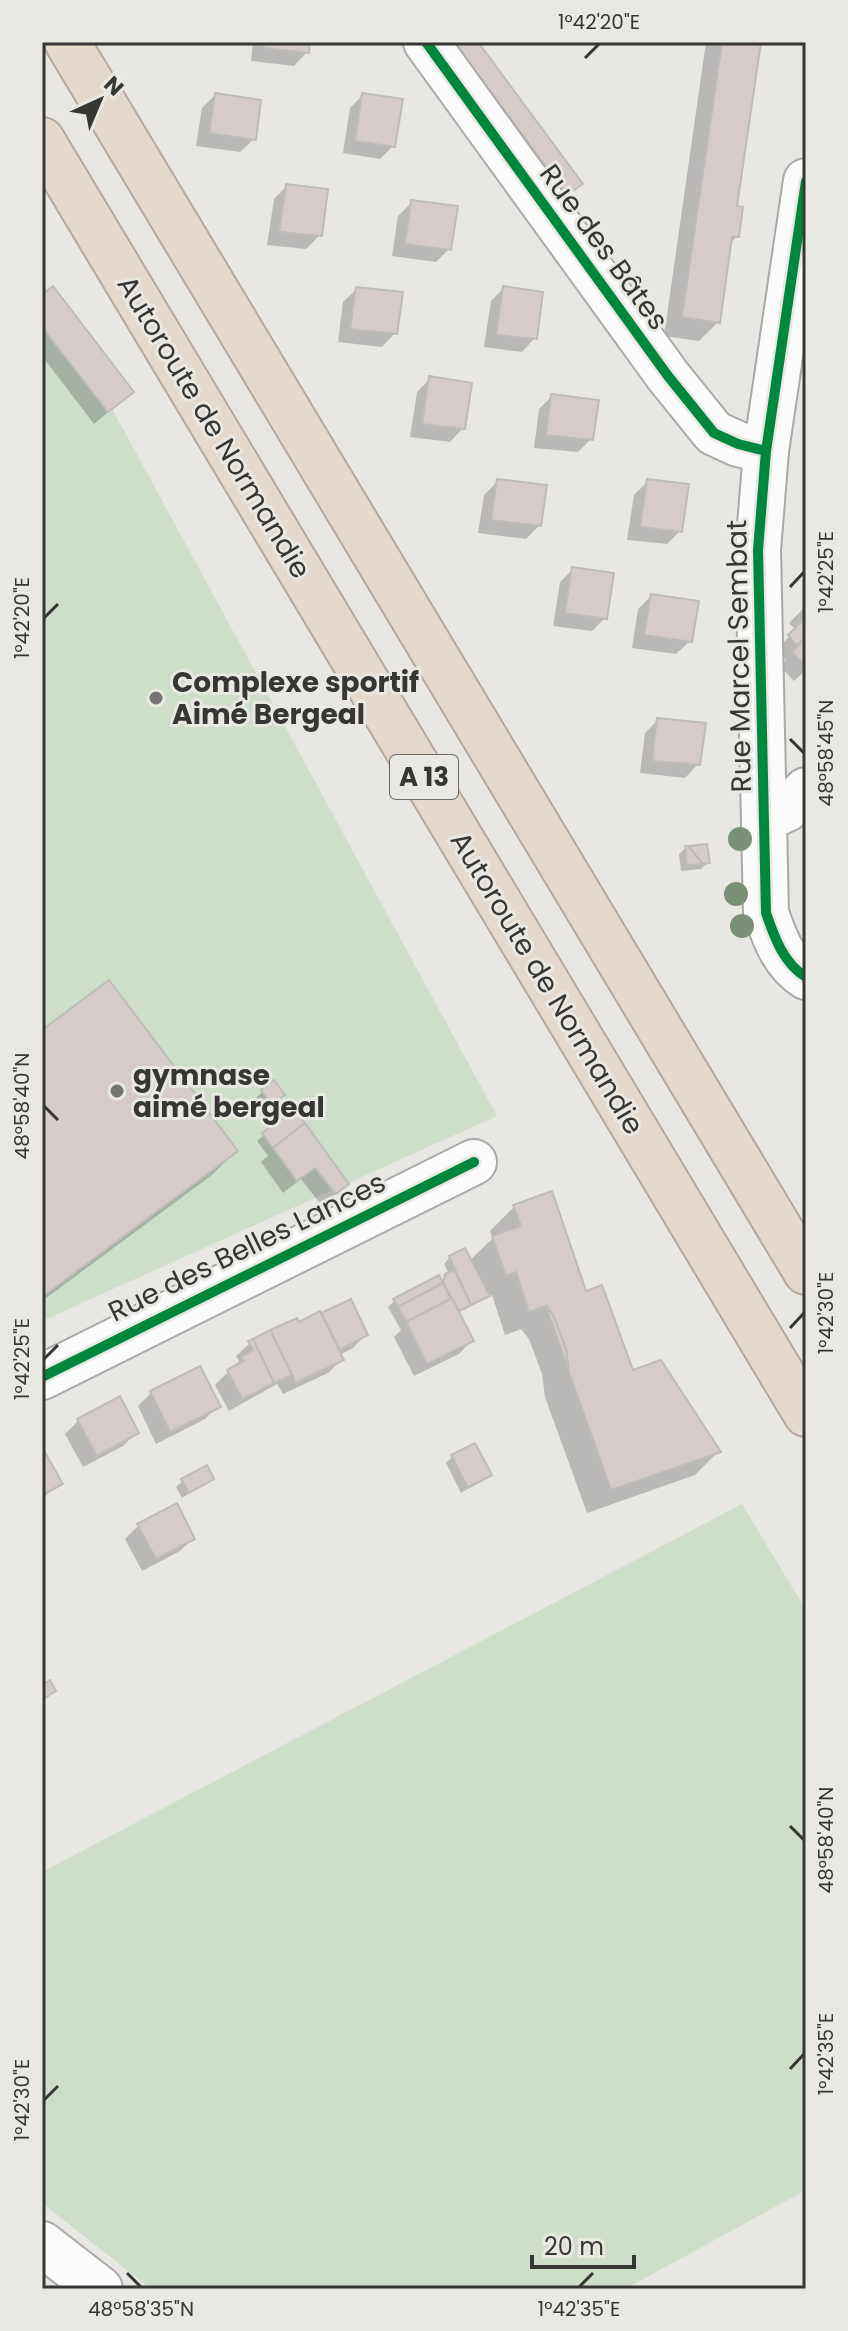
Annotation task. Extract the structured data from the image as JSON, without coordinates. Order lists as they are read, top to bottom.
{
  "streets": {
    "highway": ["Autoroute de Normandie", "A 13"],
    "street": ["Rue des Bâtes", "Rue Marcel Sembat", "Rue des Belles Lances"]
  },
  "crossings": [
    ["Rue des Bâtes", "Rue Marcel Sembat"]
  ],
  "places": ["Complexe sportif Aimé Bergeal", "gymnase aimé bergeal"],
  "scale_bar": "20 m",
  "north": "top right",
  "coordinates": [
    "1°42'20\"E",
    "1°42'25\"E",
    "48°58'45\"N",
    "48°58'40\"N",
    "1°42'30\"E",
    "1°42'35\"E",
    "48°58'35\"N"
  ]
}
